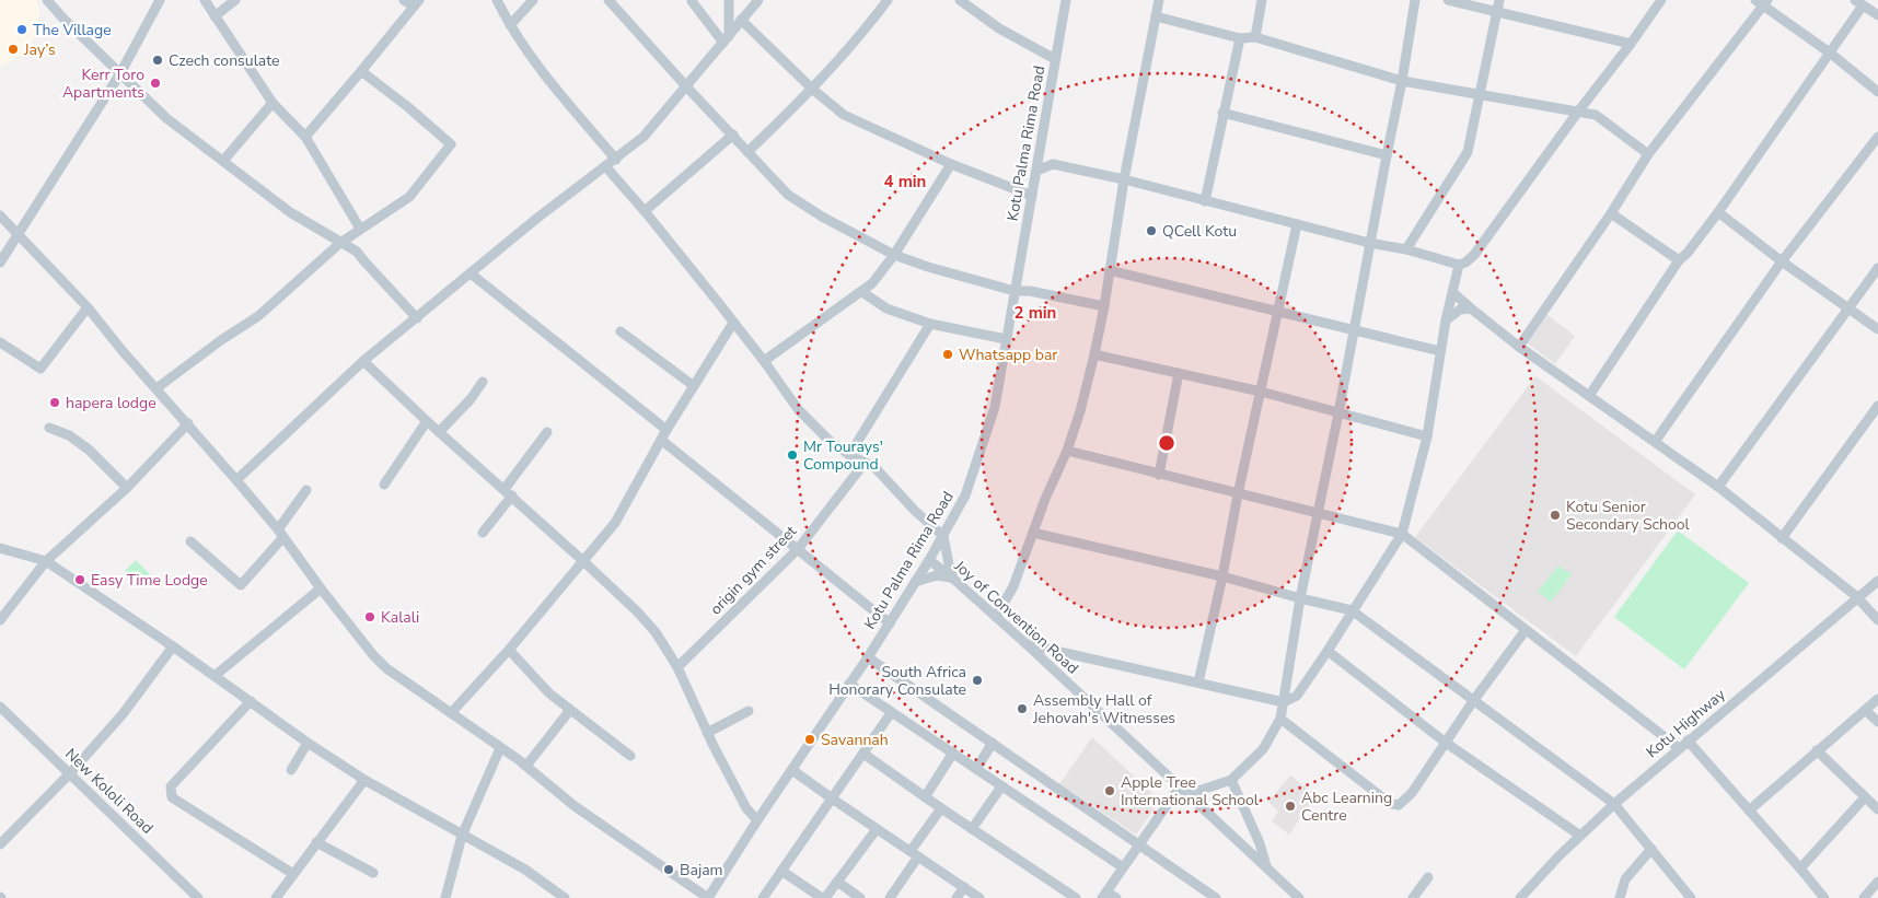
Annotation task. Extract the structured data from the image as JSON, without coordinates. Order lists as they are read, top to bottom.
{
  "streets": {
    "street": [
      "Kotu Palma Rima Road",
      "origin gym street",
      "Joy of Convention Road",
      "Kotu Highway",
      "New Kololi Road"
    ]
  },
  "crossings": [
    ["Kotu Palma Rima Road", "Joy of Convention Road"]
  ],
  "places": [
    "The Village",
    "Jay’s",
    "Czech consulate",
    "Kerr Toro Apartments",
    "QCell Kotu",
    "Whatsapp bar",
    "hapera lodge",
    "Mr Tourays' Compound",
    "Kotu Senior Secondary School",
    "Easy Time Lodge",
    "Kalali",
    "South Africa Honorary Consulate",
    "Assembly Hall of Jehovah's Witnesses",
    "Savannah",
    "Apple Tree International School",
    "Abc Learning Centre",
    "Bajam"
  ],
  "rings": ["4 min", "2 min"]
}
